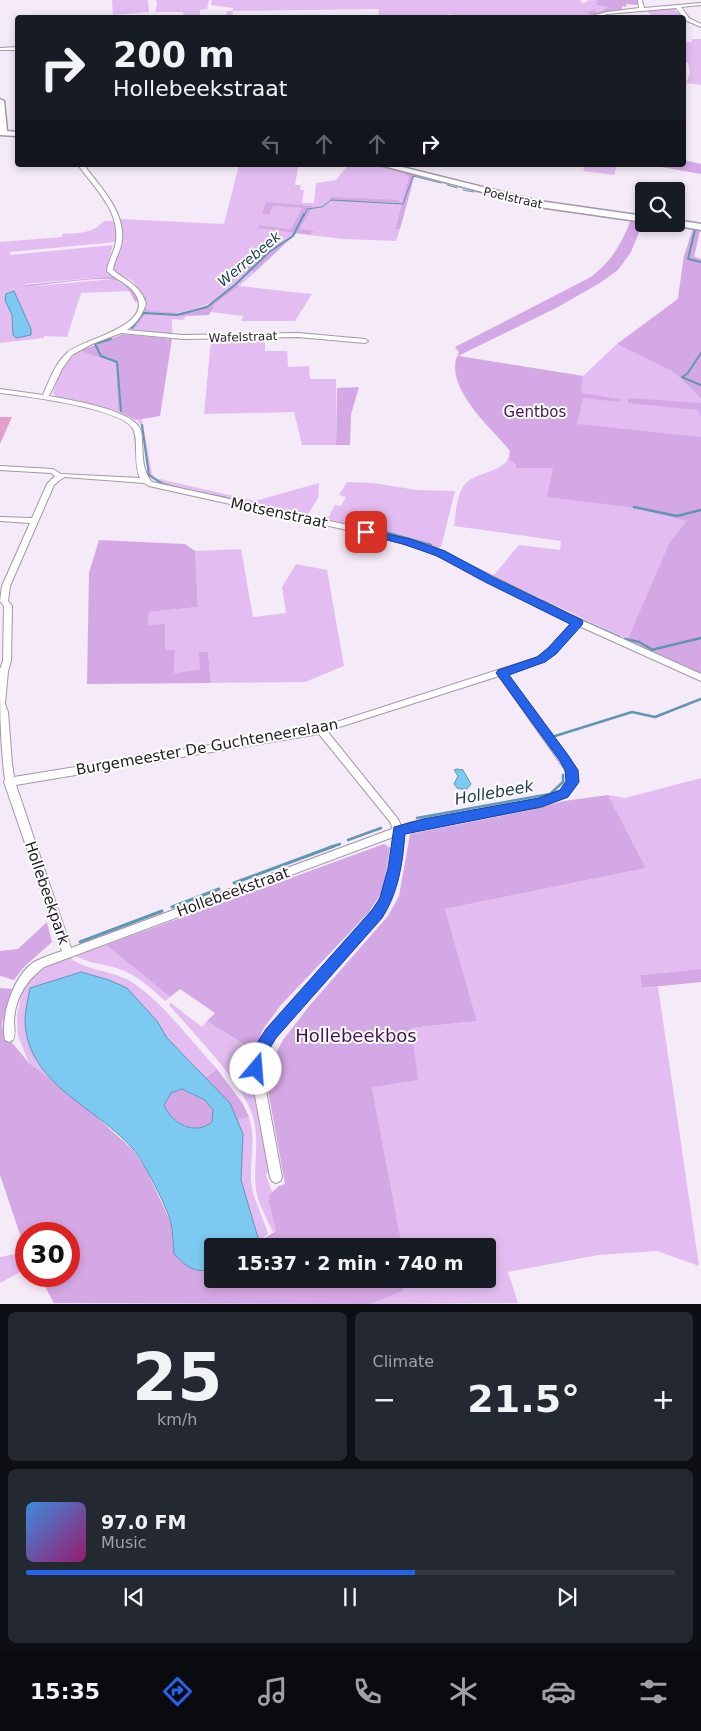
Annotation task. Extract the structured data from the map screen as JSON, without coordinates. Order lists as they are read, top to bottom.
{
  "streets": {
    "street": [
      "Poelstraat",
      "Wafelstraat",
      "Motsenstraat",
      "Burgemeester De Guchteneerelaan",
      "Hollebeekstraat",
      "Hollebeekpark"
    ]
  },
  "crossings": [
    ["Motsenstraat", "Burgemeester De Guchteneerelaan"],
    ["Burgemeester De Guchteneerelaan", "Hollebeekstraat"],
    ["Burgemeester De Guchteneerelaan", "Hollebeekpark"],
    ["Hollebeekstraat", "Hollebeekpark"]
  ],
  "water": ["Werrebeek", "Hollebeek"],
  "parks": ["Gentbos", "Hollebeekbos"],
  "page": {
    "turn": ["200 m", "Hollebeekstraat"],
    "limit": "30",
    "trip": "15:37 · 2 min · 740 m",
    "tile": [
      ["25", "km/h"],
      "Climate"
    ],
    "heat": ["−", "21.5°", "+"],
    "song": ["97.0 FM", "Music"],
    "tabs": "15:35"
  }
}
